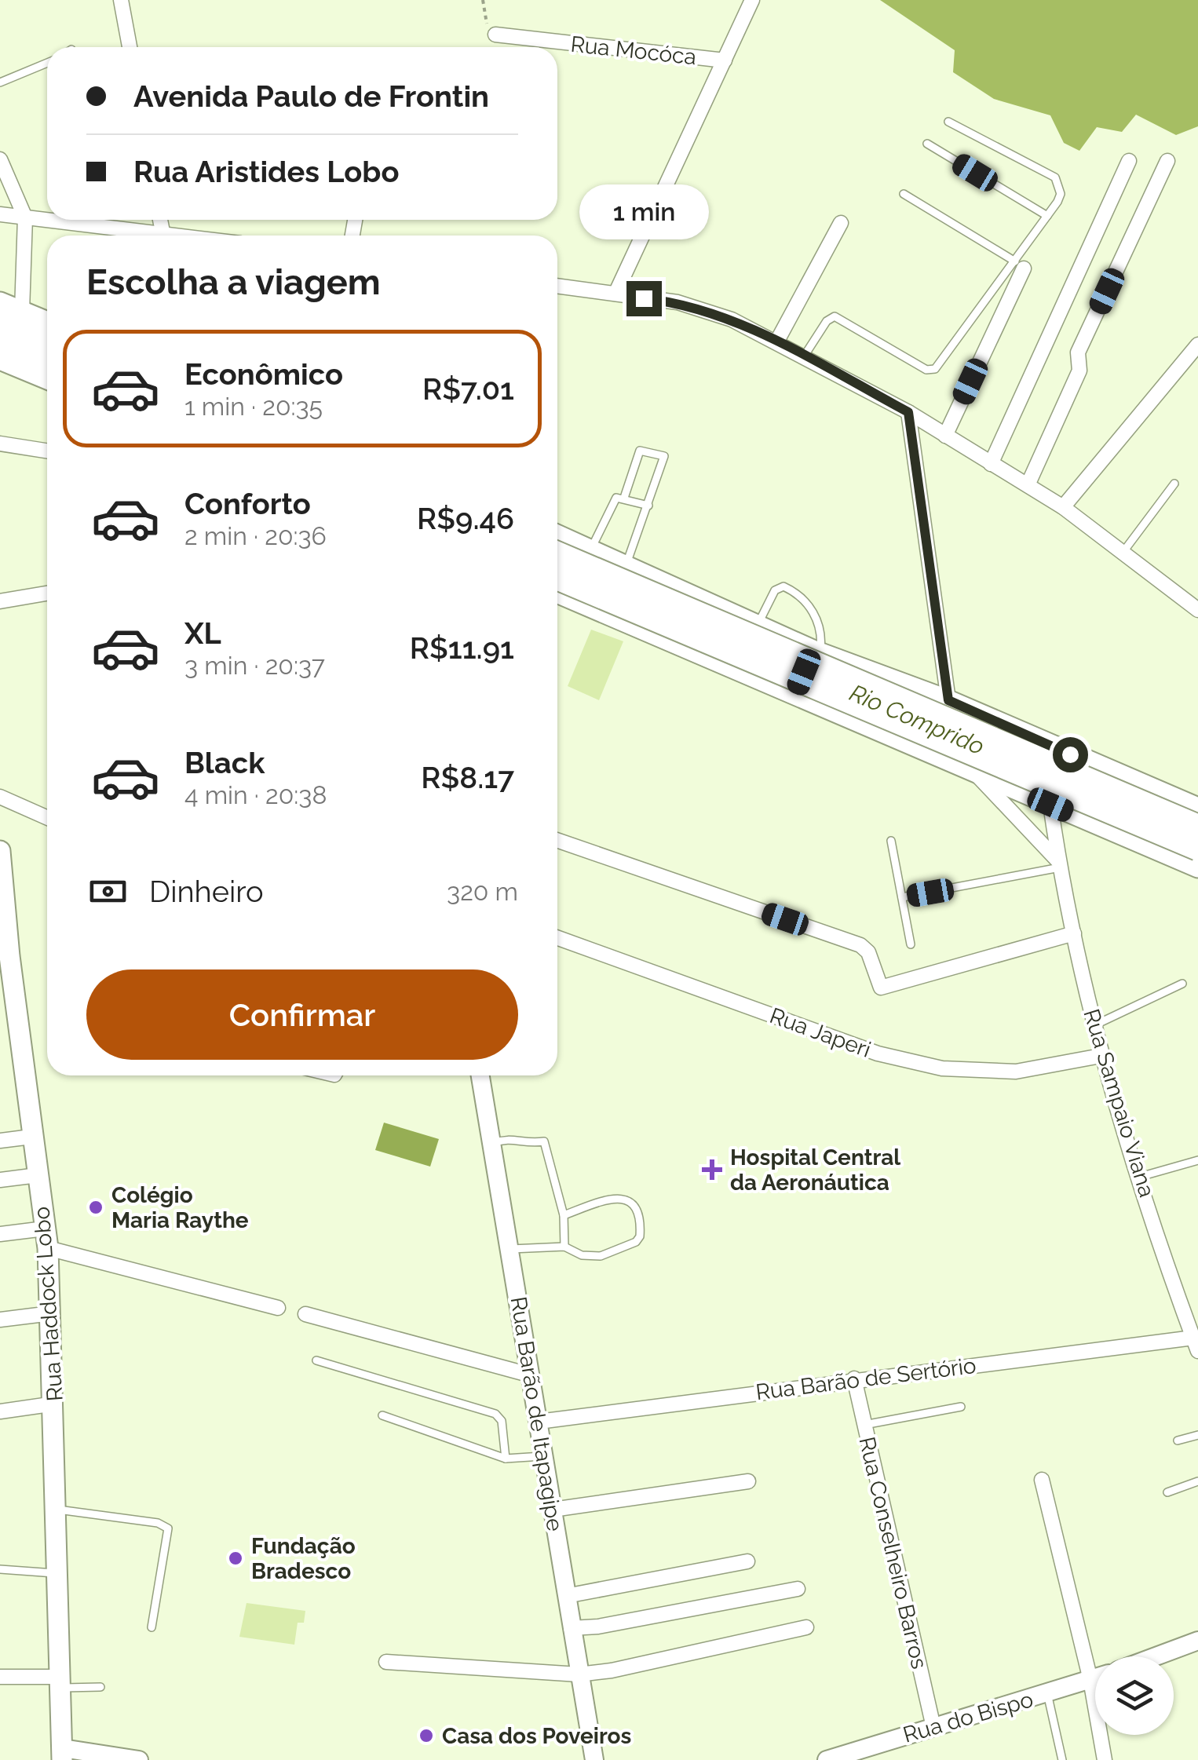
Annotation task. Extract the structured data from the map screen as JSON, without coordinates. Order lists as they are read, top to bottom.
{
  "streets": {
    "main road": ["Rua Haddock Lobo"],
    "street": [
      "Rua Mocóca",
      "Rua Japeri",
      "Rua Sampaio Viana",
      "Rua Barão de Sertório",
      "Rua Barão de Itapagipe",
      "Rua Conselheiro Barros",
      "Rua do Bispo"
    ]
  },
  "crossings": [
    ["Rua Japeri", "Rua Sampaio Viana"],
    ["Rua Sampaio Viana", "Rua Barão de Sertório"],
    ["Rua Barão de Sertório", "Rua Barão de Itapagipe"],
    ["Rua Barão de Sertório", "Rua Conselheiro Barros"],
    ["Rua Conselheiro Barros", "Rua do Bispo"]
  ],
  "water": ["Rio Comprido"],
  "places": {
    "health": ["Hospital Central da Aeronáutica"],
    "other": ["Colégio Maria Raythe", "Fundação Bradesco", "Casa dos Poveiros"]
  },
  "page": {
    "banner": ["Avenida Paulo de Frontin", "Rua Aristides Lobo"],
    "bubble": "1 min",
    "heading": "Escolha a viagem",
    "list": [
      {
        "name": "Econômico",
        "note": "1 min · 20:35",
        "value": "R$7.01"
      },
      {
        "name": "Conforto",
        "note": "2 min · 20:36",
        "value": "R$9.46"
      },
      {
        "name": "XL",
        "note": "3 min · 20:37",
        "value": "R$11.91"
      },
      {
        "name": "Black",
        "note": "4 min · 20:38",
        "value": "R$8.17"
      }
    ],
    "pay": ["Dinheiro", "320 m"],
    "buttons": "Confirmar"
  }
}
